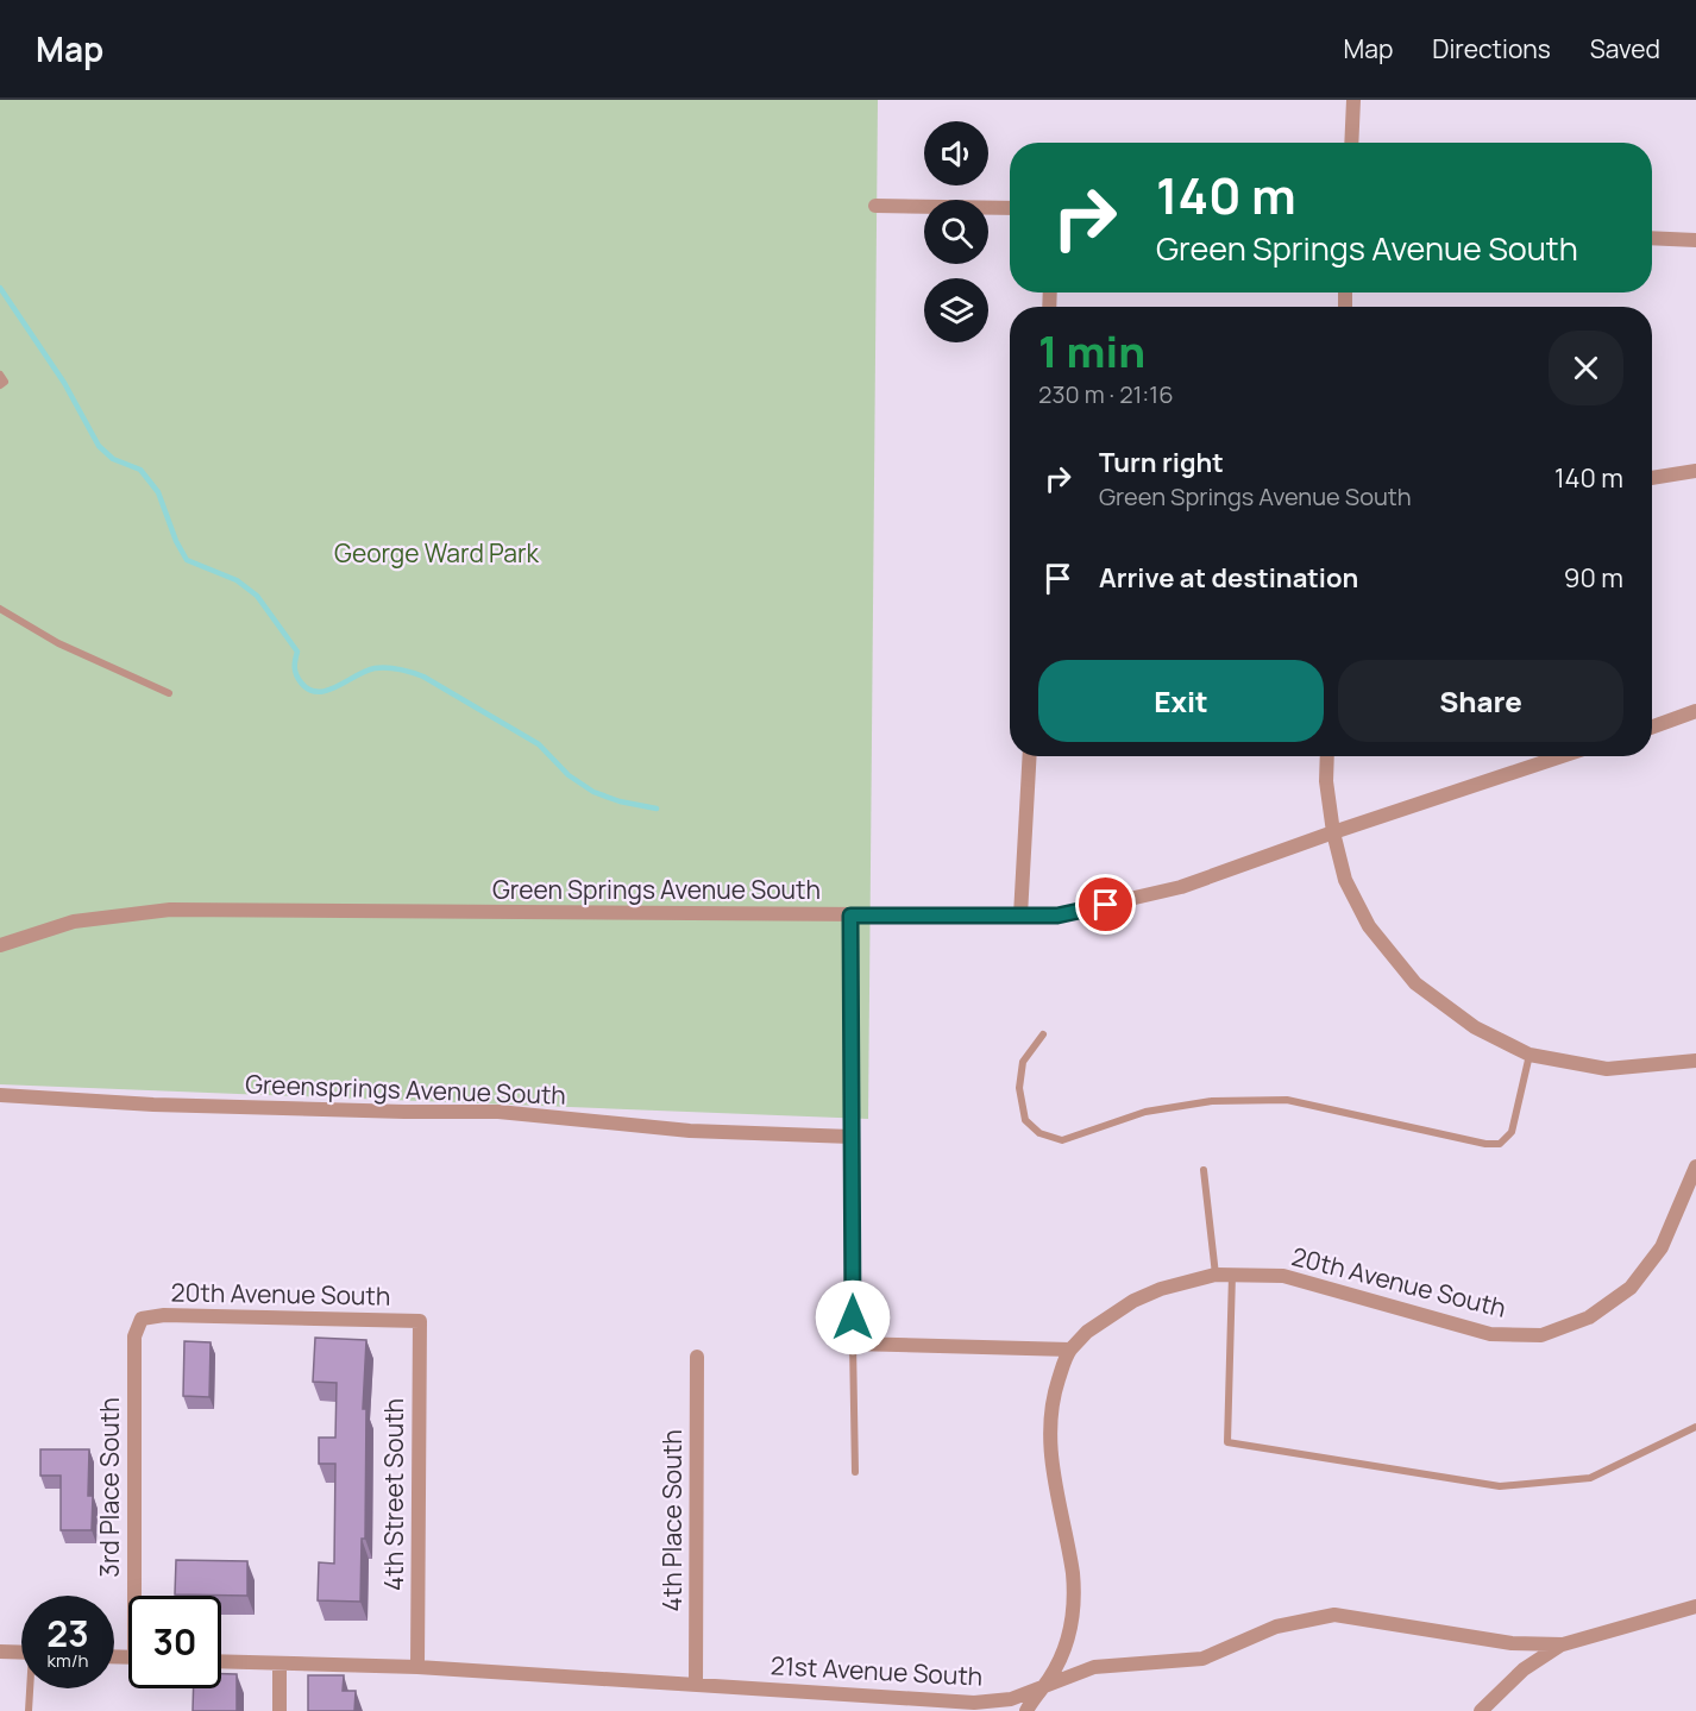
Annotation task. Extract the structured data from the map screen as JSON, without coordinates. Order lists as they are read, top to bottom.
{
  "streets": {
    "street": [
      "Green Springs Avenue South",
      "Greensprings Avenue South",
      "20th Avenue South",
      "3rd Place South",
      "4th Street South",
      "4th Place South",
      "21st Avenue South"
    ]
  },
  "crossings": [
    ["20th Avenue South", "3rd Place South"],
    ["20th Avenue South", "4th Street South"],
    ["4th Street South", "21st Avenue South"],
    ["4th Place South", "21st Avenue South"]
  ],
  "parks": ["George Ward Park"],
  "page": {
    "header": "Map",
    "nav": ["Map", "Directions", "Saved"],
    "turn": ["140 m", "Green Springs Avenue South"],
    "heading": ["1 min", "230 m · 21:16"],
    "list": [
      {
        "name": "Turn right",
        "note": "Green Springs Avenue South",
        "value": "140 m"
      },
      {
        "name": "Arrive at destination",
        "value": "90 m"
      }
    ],
    "buttons": ["Exit", "Share"],
    "speed": "23 km/h",
    "limit": "30"
  }
}
